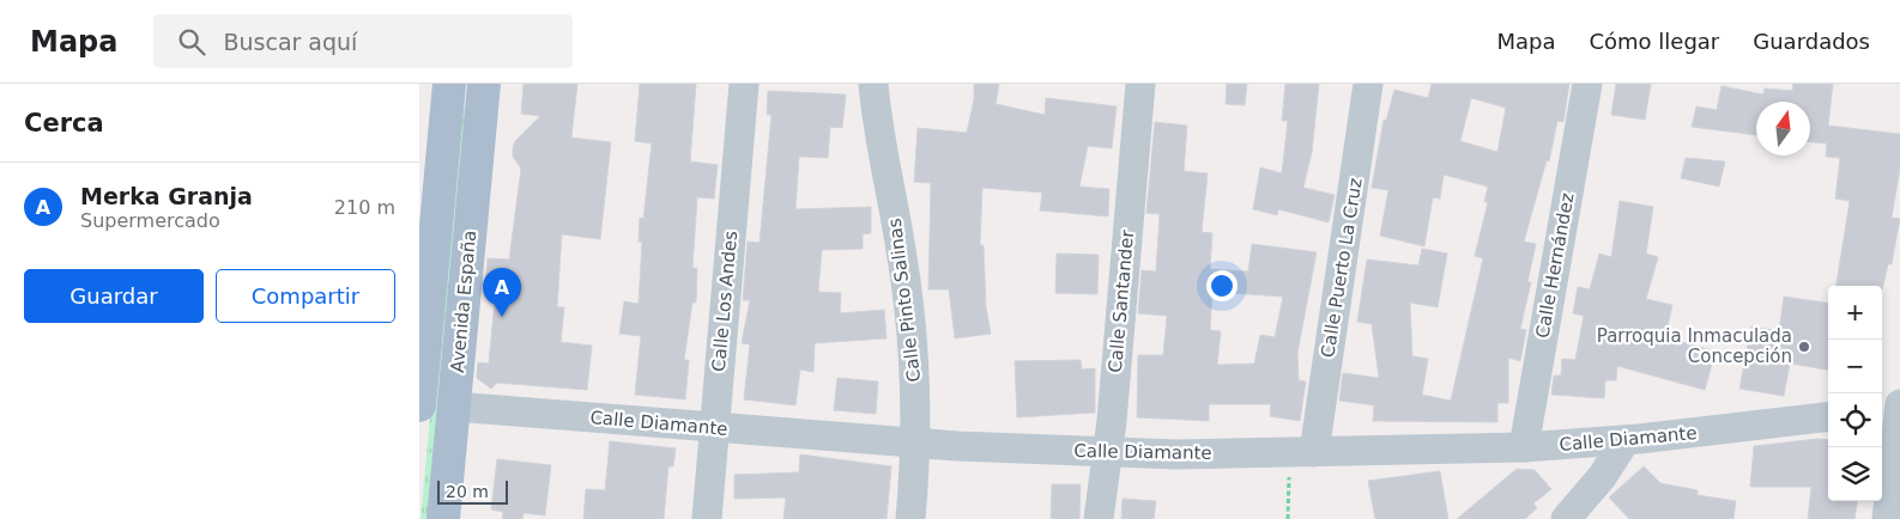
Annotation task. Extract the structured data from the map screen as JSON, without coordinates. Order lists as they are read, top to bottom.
{
  "streets": {
    "main road": ["Avenida España"],
    "street": [
      "Calle Hernández",
      "Calle Puerto La Cruz",
      "Calle Pinto Salinas",
      "Calle Los Andes",
      "Calle Santander",
      "Calle Diamante"
    ]
  },
  "crossings": [
    ["Calle Hernández", "Calle Diamante"],
    ["Calle Puerto La Cruz", "Calle Diamante"],
    ["Calle Pinto Salinas", "Calle Diamante"],
    ["Avenida España", "Calle Diamante"],
    ["Calle Los Andes", "Calle Diamante"],
    ["Calle Santander", "Calle Diamante"]
  ],
  "places": ["Parroquia Inmaculada Concepción"],
  "scale_bar": "20 m",
  "north": "top",
  "page": {
    "header": "Mapa",
    "search": "Buscar aquí",
    "nav": ["Mapa", "Cómo llegar", "Guardados"],
    "heading": "Cerca",
    "list": [
      {
        "mark": "A",
        "name": "Merka Granja",
        "note": "Supermercado",
        "value": "210 m"
      }
    ],
    "buttons": ["Guardar", "Compartir"],
    "pins": "A",
    "map_buttons": ["+", "−"],
    "scale": "20 m"
  }
}
